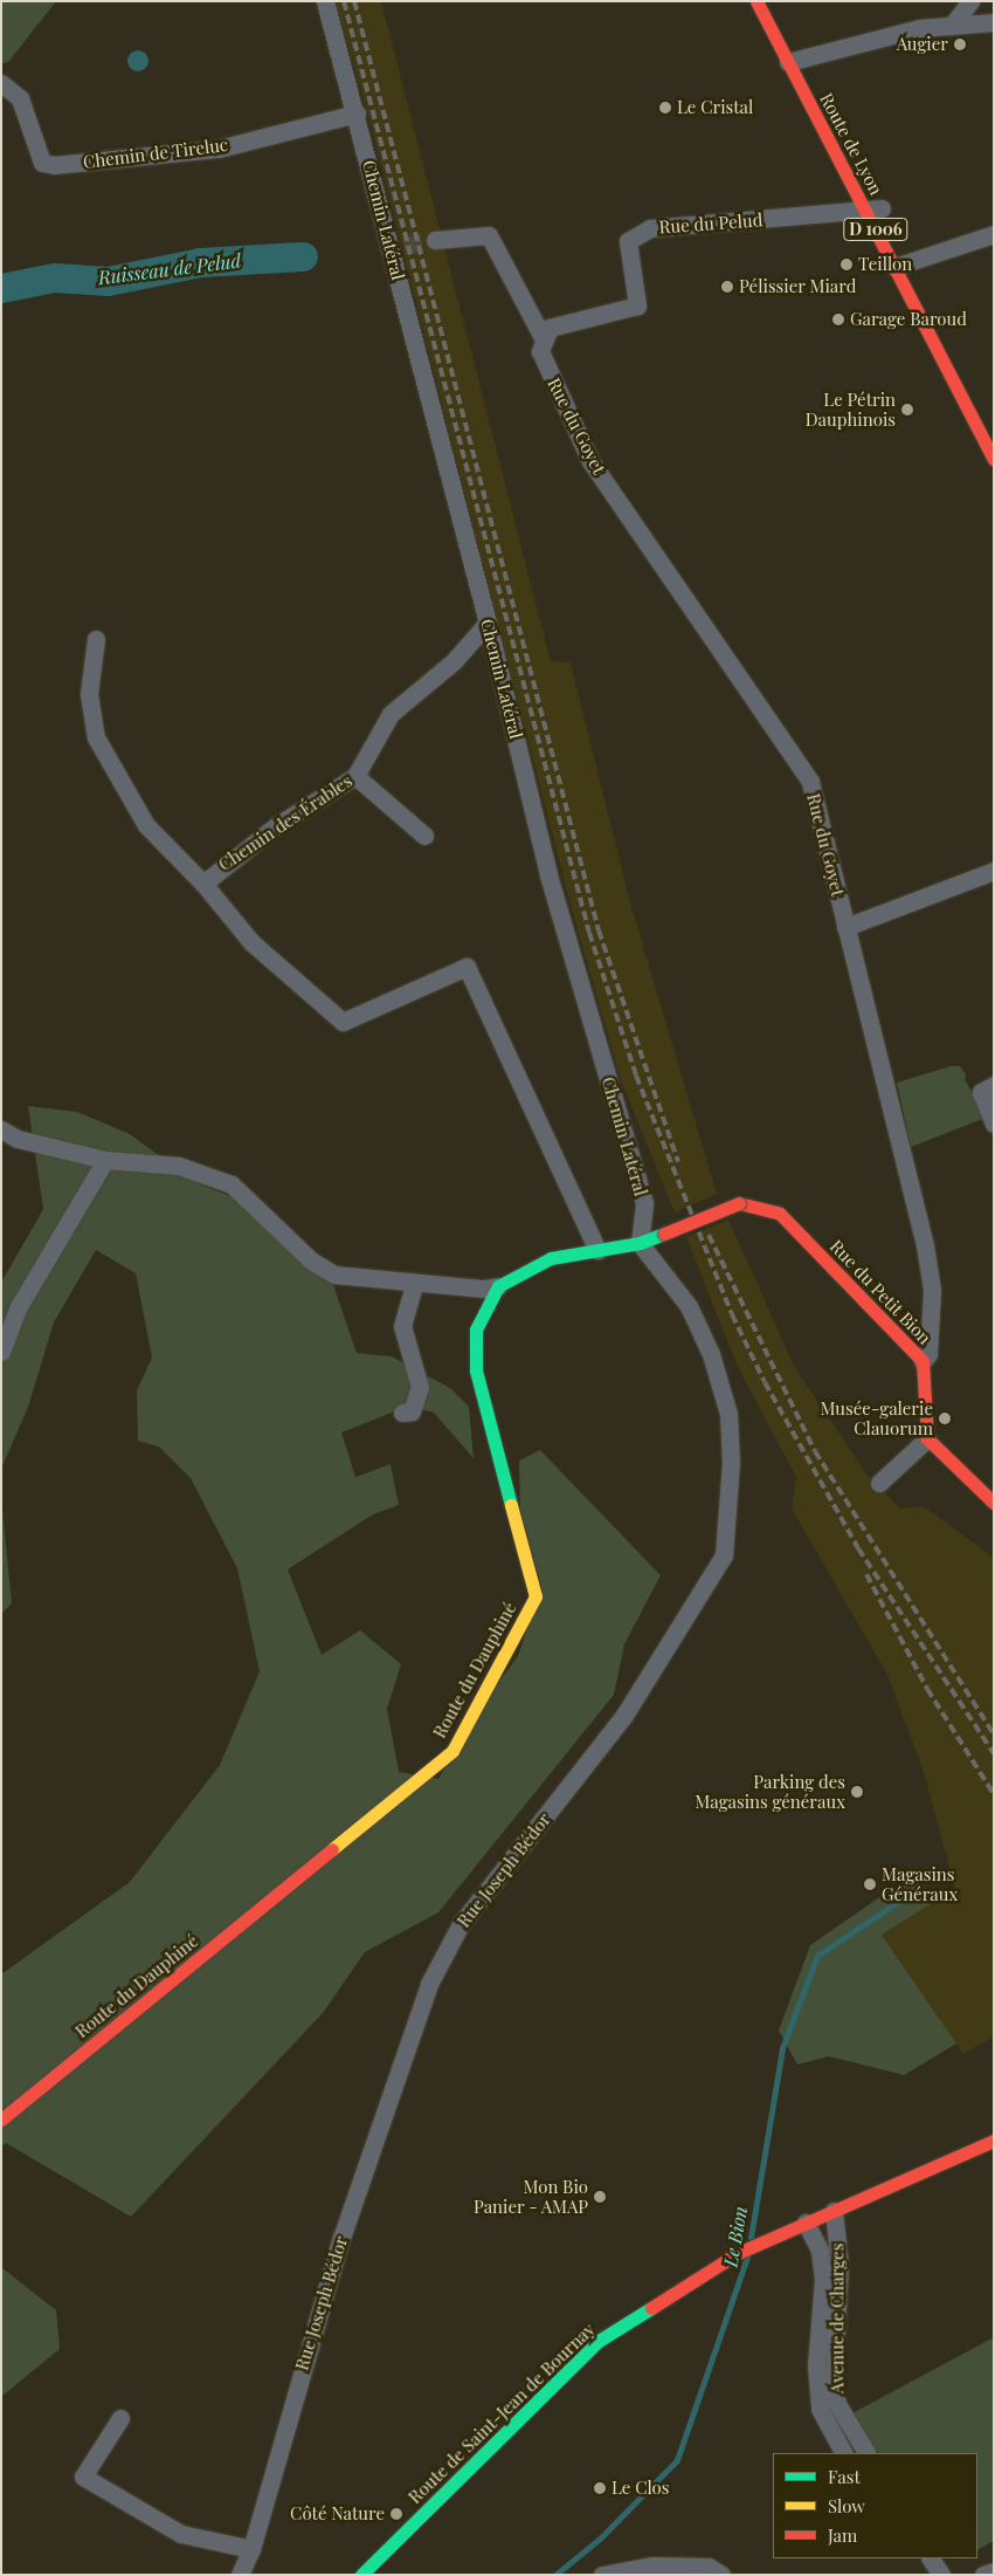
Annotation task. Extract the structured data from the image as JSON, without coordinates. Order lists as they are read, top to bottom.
{
  "streets": {
    "street": [
      "Route de Lyon",
      "Chemin de Tireluc",
      "Chemin Latéral",
      "Rue du Pelud",
      "D 1006",
      "Rue du Goyet",
      "Chemin des Érables",
      "Rue du Petit Bion",
      "Route du Dauphiné",
      "Rue Joseph Bédor",
      "Avenue de Charges",
      "Route de Saint-Jean de Bournay"
    ]
  },
  "crossings": [
    ["Route de Lyon", "Rue du Pelud"],
    ["Chemin de Tireluc", "Chemin Latéral"],
    ["Chemin Latéral", "Chemin des Érables"],
    ["Chemin Latéral", "Rue du Petit Bion"],
    ["Chemin Latéral", "Rue Joseph Bédor"],
    ["Rue du Pelud", "Rue du Goyet"],
    ["Rue du Goyet", "Rue du Petit Bion"],
    ["Rue du Petit Bion", "Rue Joseph Bédor"],
    ["Avenue de Charges", "Route de Saint-Jean de Bournay"]
  ],
  "water": ["Ruisseau de Pelud", "Le Bion"],
  "places": [
    "Augier",
    "Le Cristal",
    "Teillon",
    "Pélissier Miard",
    "Garage Baroud",
    "Le Pétrin Dauphinois",
    "Musée-galerie Clauorum",
    "Parking des Magasins généraux",
    "Magasins Généraux",
    "Mon Bio Panier - AMAP",
    "Le Clos",
    "Côté Nature"
  ],
  "legend": ["Fast", "Slow", "Jam"]
}
